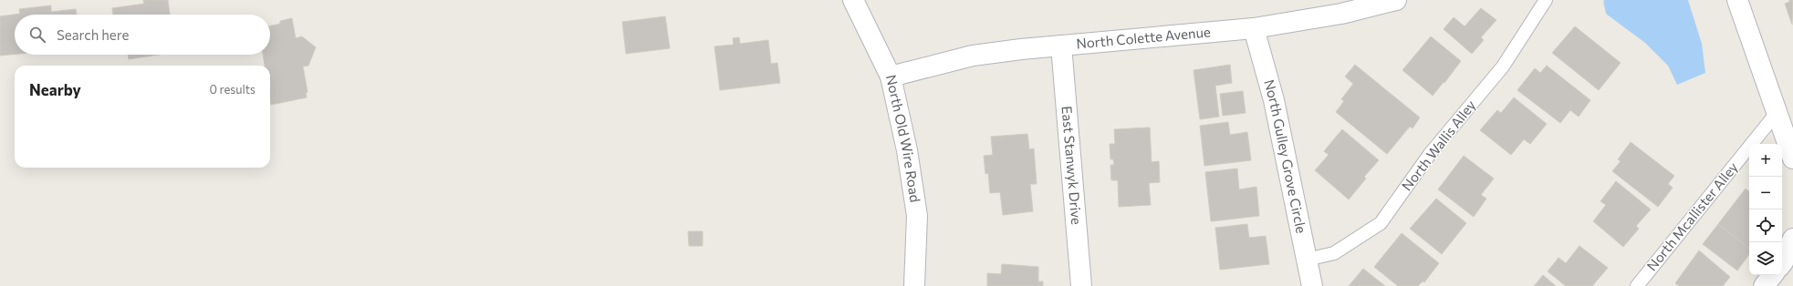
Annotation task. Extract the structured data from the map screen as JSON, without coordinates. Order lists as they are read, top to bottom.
{
  "streets": {
    "street": [
      "North Colette Avenue",
      "North Old Wire Road",
      "North Gulley Grove Circle",
      "East Stanwyk Drive"
    ],
    "lane": ["North Wallis Alley", "North Mcallister Alley"]
  },
  "crossings": [
    ["North Colette Avenue", "North Old Wire Road"],
    ["North Colette Avenue", "North Gulley Grove Circle"],
    ["North Colette Avenue", "East Stanwyk Drive"],
    ["North Wallis Alley", "North Gulley Grove Circle"]
  ],
  "page": {
    "search": "Search here",
    "heading": ["Nearby", "0 results"],
    "map_buttons": ["+", "−"]
  }
}
